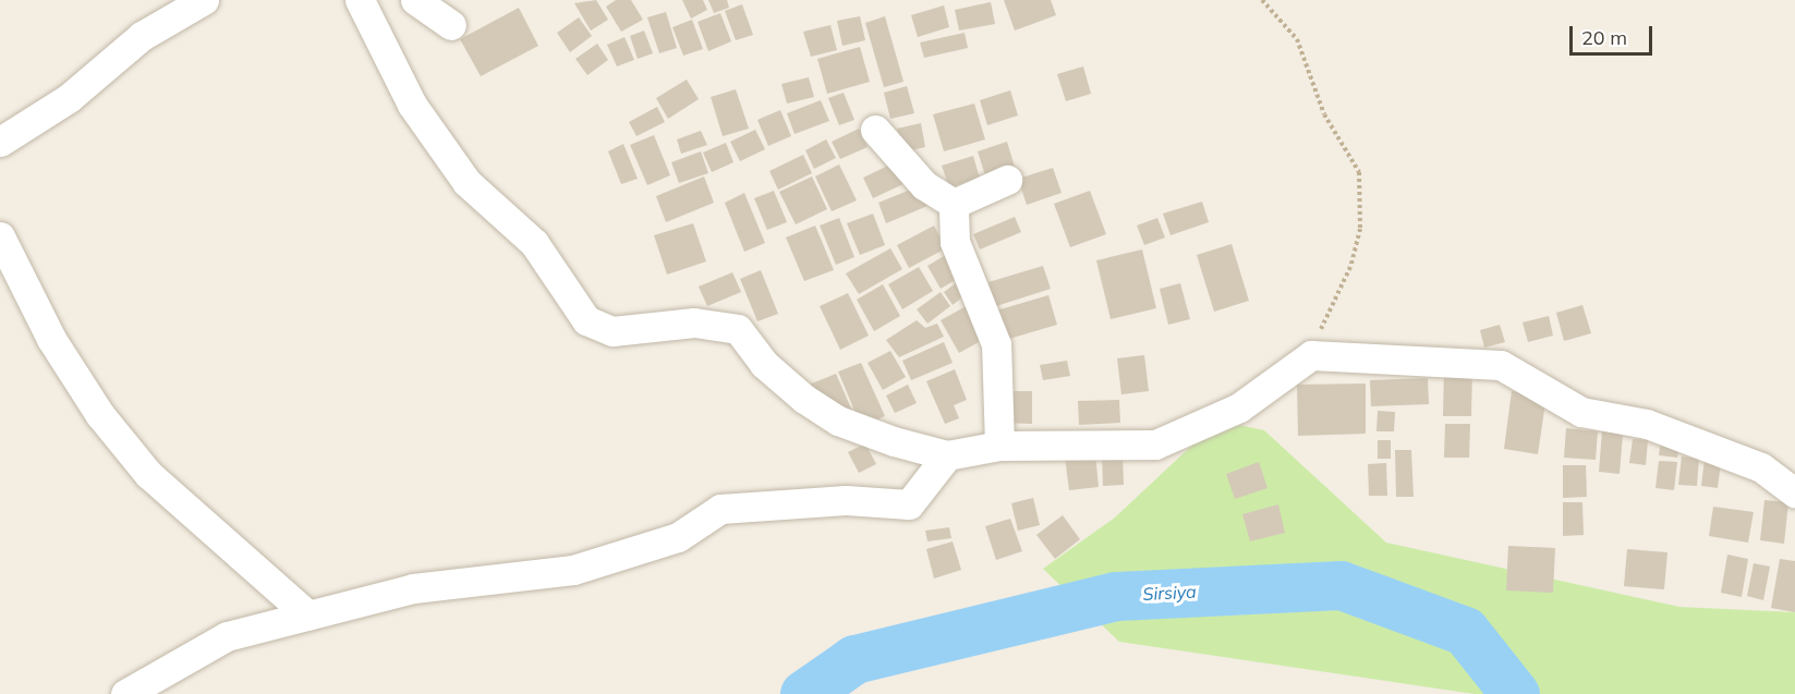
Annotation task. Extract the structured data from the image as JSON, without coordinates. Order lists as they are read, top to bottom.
{
  "water": ["Sirsiya"],
  "scale_bar": "20 m"
}
